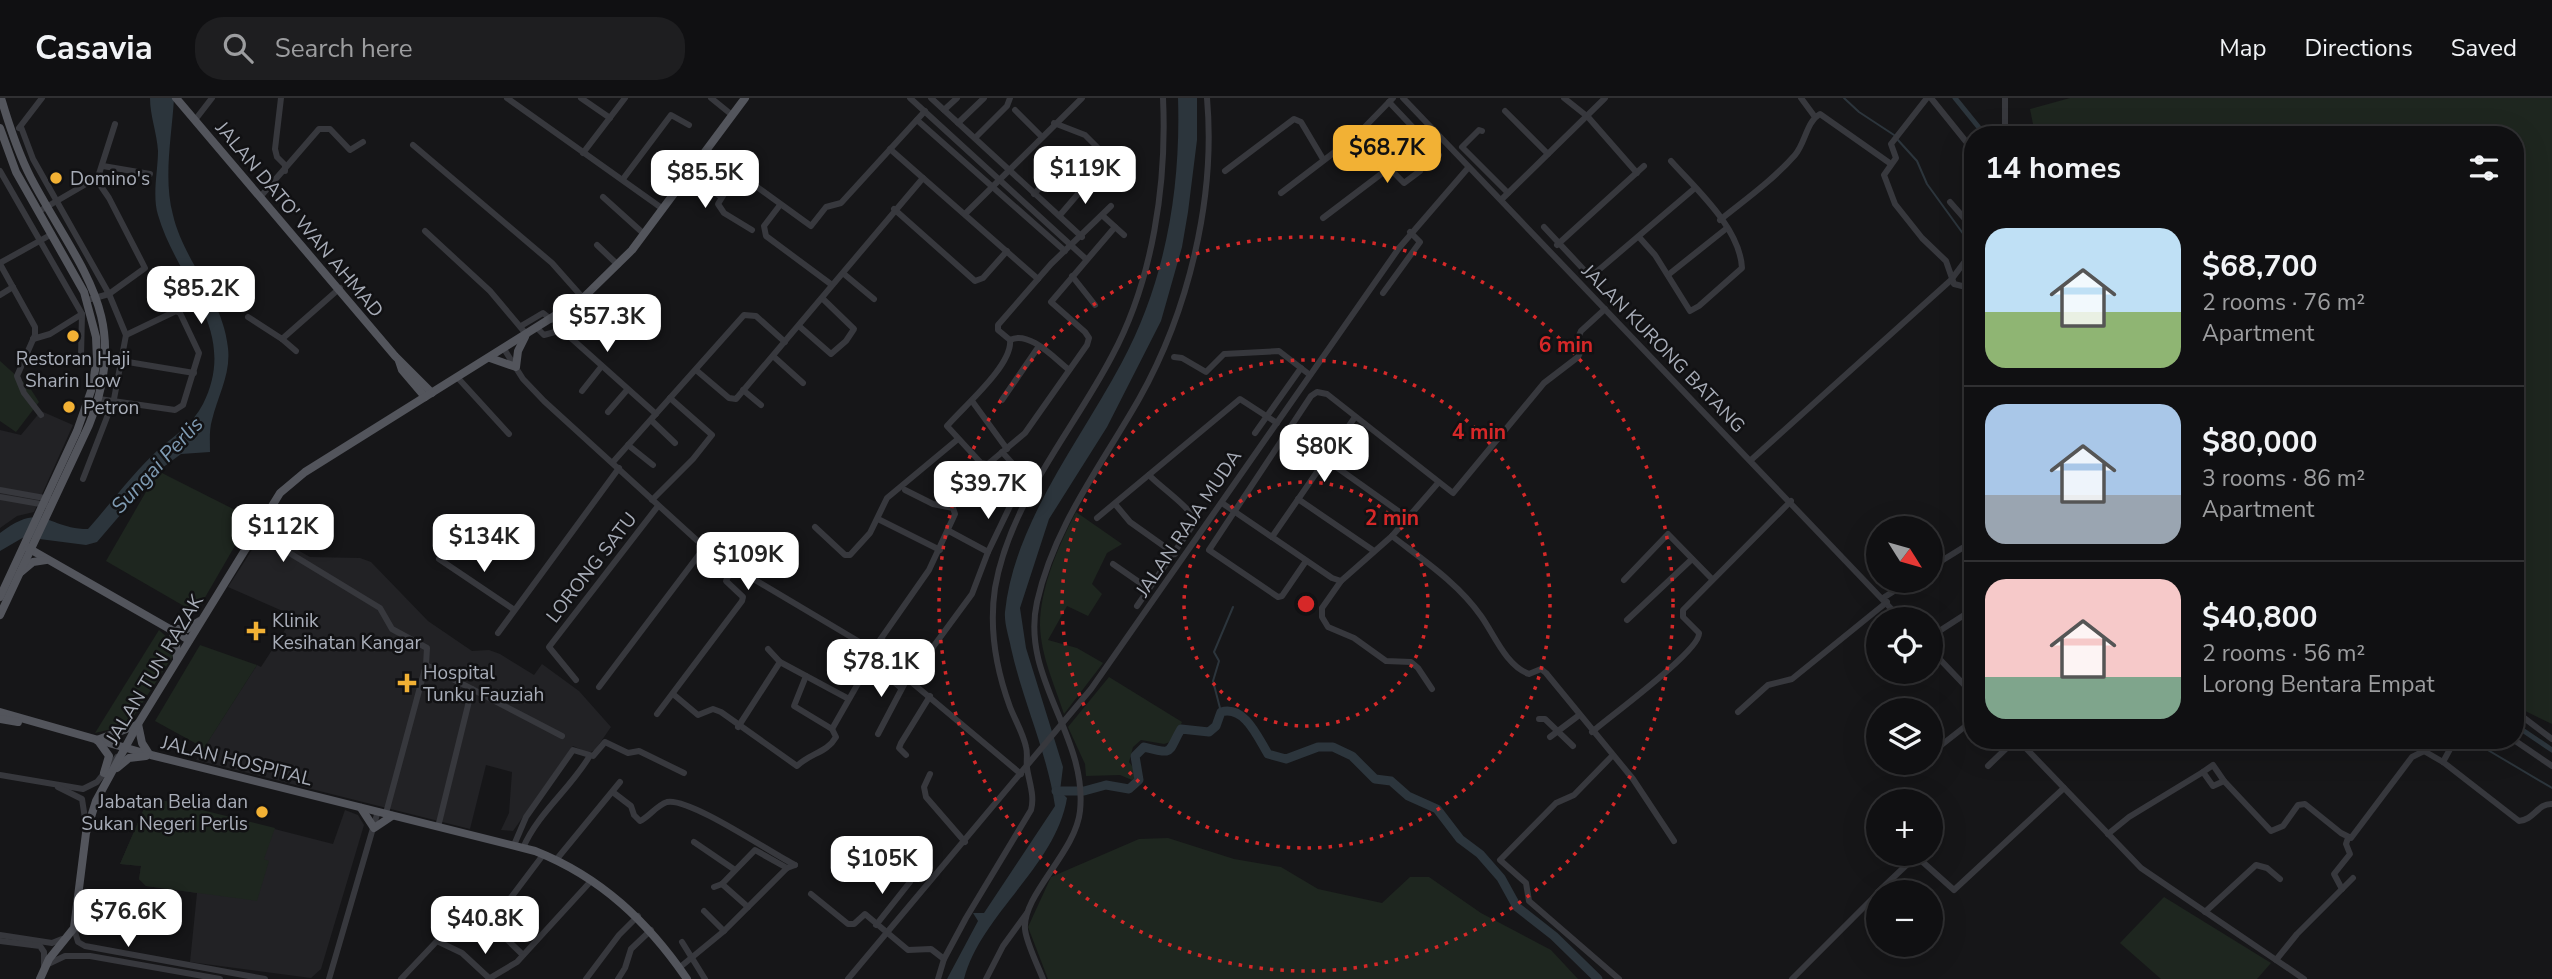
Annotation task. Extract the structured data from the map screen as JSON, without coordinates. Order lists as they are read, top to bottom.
{
  "streets": {
    "main road": ["JALAN DATO' WAN AHMAD", "JALAN TUN RAZAK", "JALAN HOSPITAL"],
    "street": ["JALAN KURONG BATANG", "JALAN RAJA MUDA", "LORONG SATU"]
  },
  "crossings": [
    ["JALAN DATO' WAN AHMAD", "JALAN TUN RAZAK"],
    ["JALAN KURONG BATANG", "JALAN RAJA MUDA"],
    ["JALAN TUN RAZAK", "JALAN HOSPITAL"]
  ],
  "water": ["Sungai Perlis"],
  "places": {
    "other": [
      "Domino's",
      "Restoran Haji Sharin Low",
      "Petron",
      "Jabatan Belia dan Sukan Negeri Perlis"
    ],
    "health": ["Klinik Kesihatan Kangar", "Hospital Tunku Fauziah"]
  },
  "north": "bottom right",
  "page": {
    "header": "Casavia",
    "search": "Search here",
    "nav": ["Map", "Directions", "Saved"],
    "price": [
      "$68.7K",
      "$119K",
      "$85.5K",
      "$85.2K",
      "$57.3K",
      "$80K",
      "$39.7K",
      "$112K",
      "$134K",
      "$109K",
      "$78.1K",
      "$105K",
      "$76.6K",
      "$40.8K"
    ],
    "heading": "14 homes",
    "list": [
      {
        "name": "$68,700",
        "note": "2 rooms · 76 m² · Apartment"
      },
      {
        "name": "$80,000",
        "note": "3 rooms · 86 m² · Apartment"
      },
      {
        "name": "$40,800",
        "note": "2 rooms · 56 m² · Lorong Bentara Empat"
      }
    ],
    "map_buttons": ["+", "−"]
  },
  "rings": ["6 min", "4 min", "2 min"]
}
